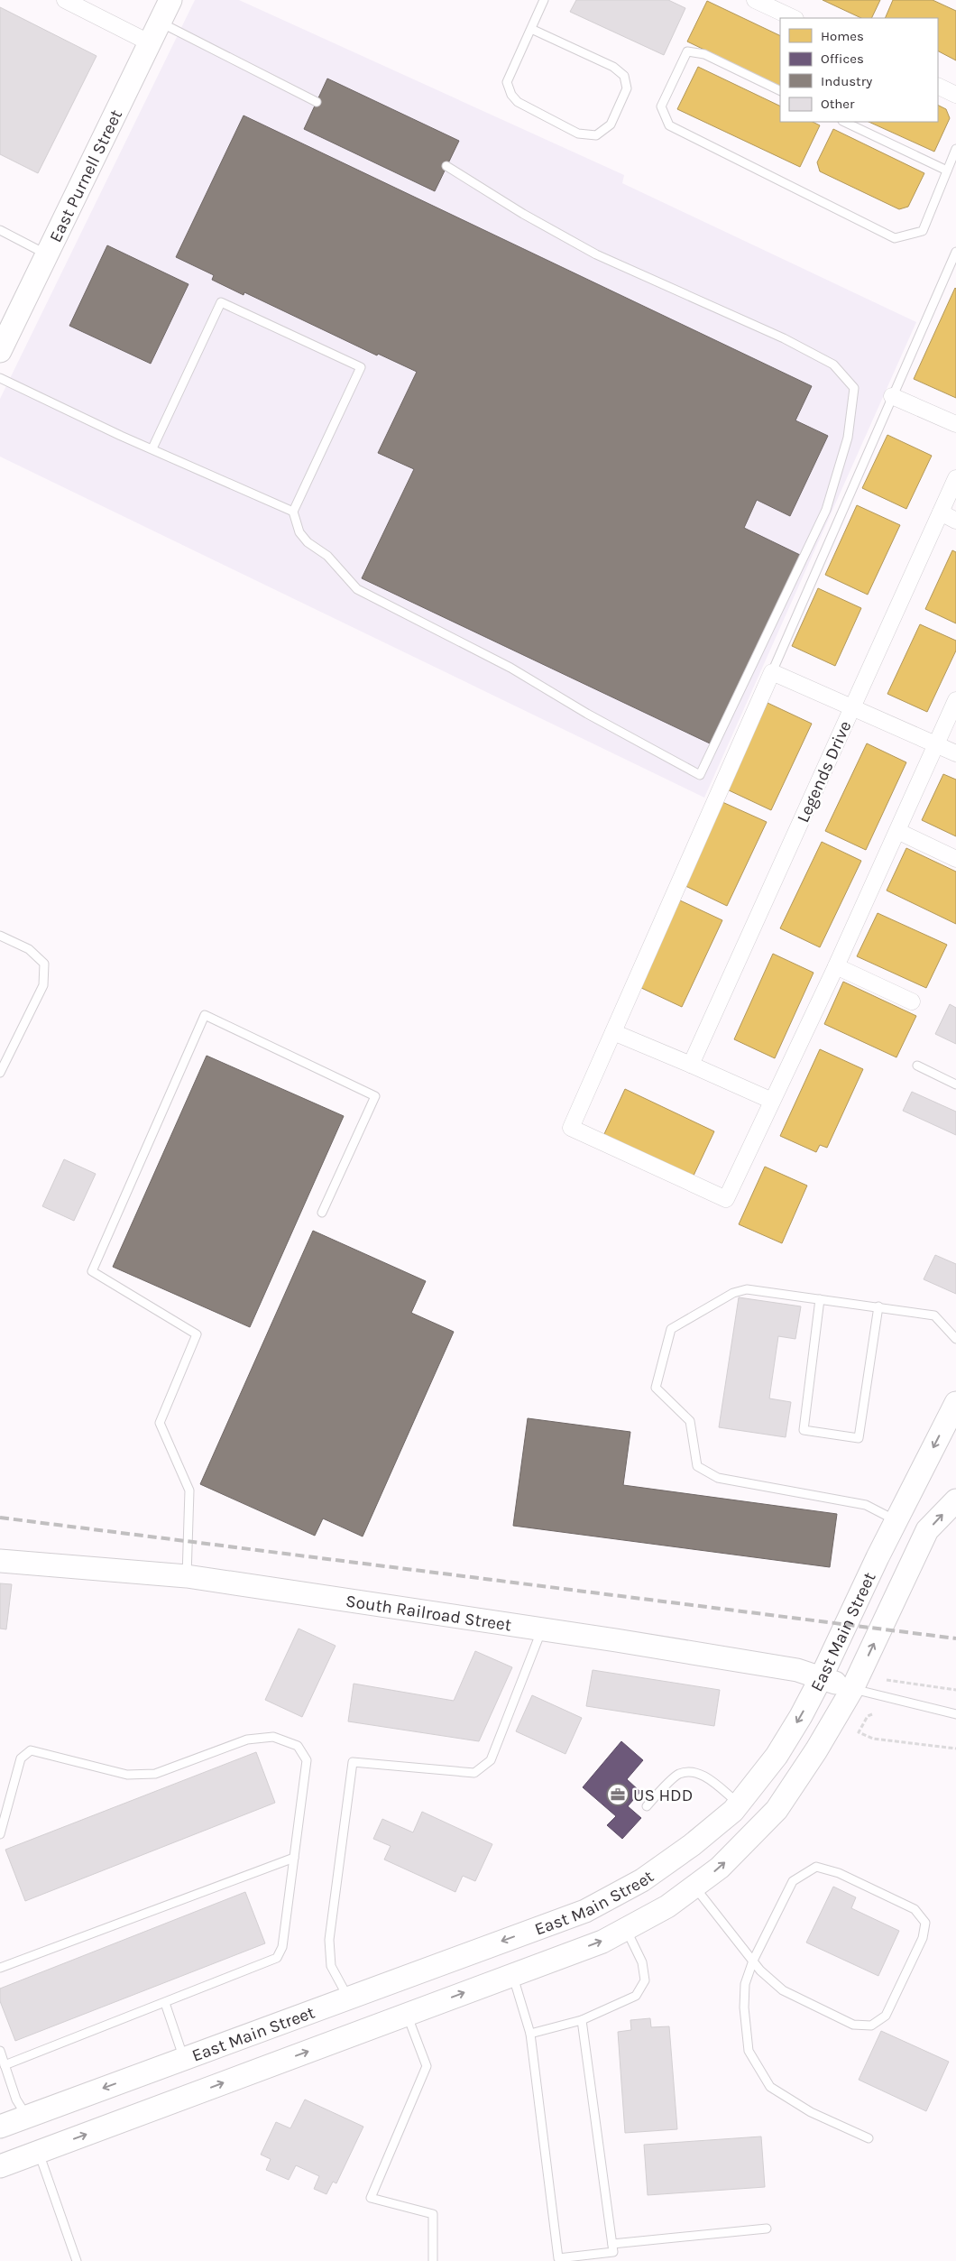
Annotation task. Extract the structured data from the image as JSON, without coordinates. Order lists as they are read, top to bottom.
{
  "streets": {
    "main road": ["East Purnell Street", "South Railroad Street", "East Main Street"],
    "street": ["Legends Drive"]
  },
  "crossings": [
    ["South Railroad Street", "East Main Street"]
  ],
  "places": {
    "office": ["US HDD"]
  },
  "legend": [
    "Homes",
    "Offices",
    "Industry",
    "Other"
  ]
}
